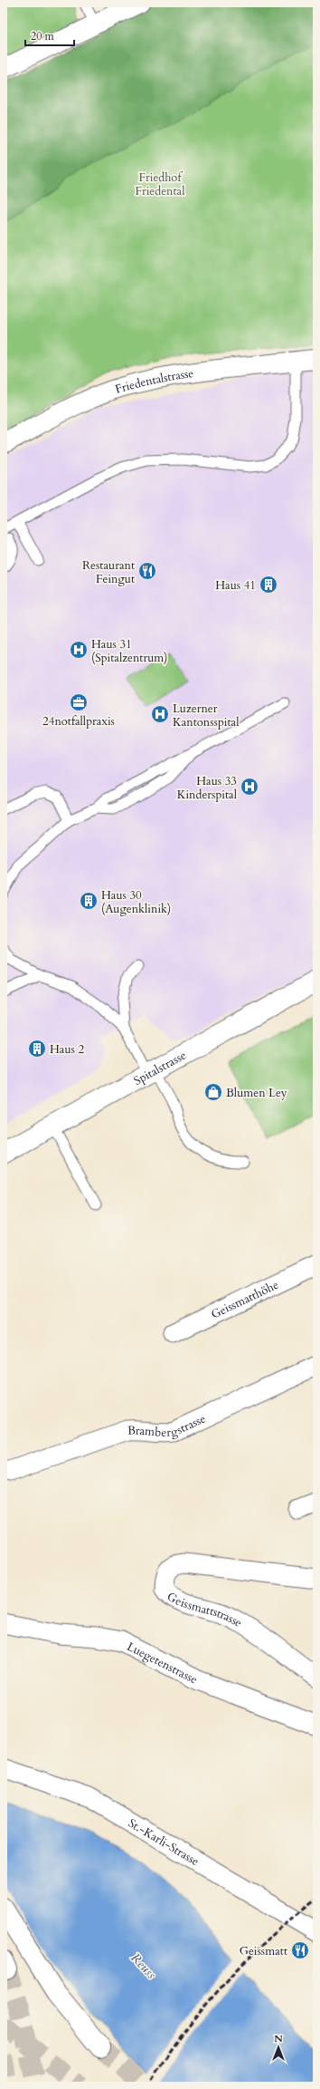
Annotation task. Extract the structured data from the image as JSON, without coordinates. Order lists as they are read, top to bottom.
{
  "streets": {
    "main road": ["Spitalstrasse"],
    "street": [
      "Friedentalstrasse",
      "Geissmatthöhe",
      "Brambergstrasse",
      "Geissmattstrasse",
      "Luegetenstrasse",
      "St.-Karli-Strasse"
    ]
  },
  "water": ["Reuss"],
  "parks": ["Friedhof Friedental"],
  "places": {
    "restaurant": ["Restaurant Feingut", "Geissmatt"],
    "building": ["Haus 41", "Haus 30 (Augenklinik)", "Haus 2"],
    "hospital": ["Haus 31 (Spitalzentrum)", "Luzerner Kantonsspital", "Haus 33 Kinderspital"],
    "office": ["24notfallpraxis"],
    "shop": ["Blumen Ley"]
  },
  "scale_bar": "20 m",
  "north": "top"
}
